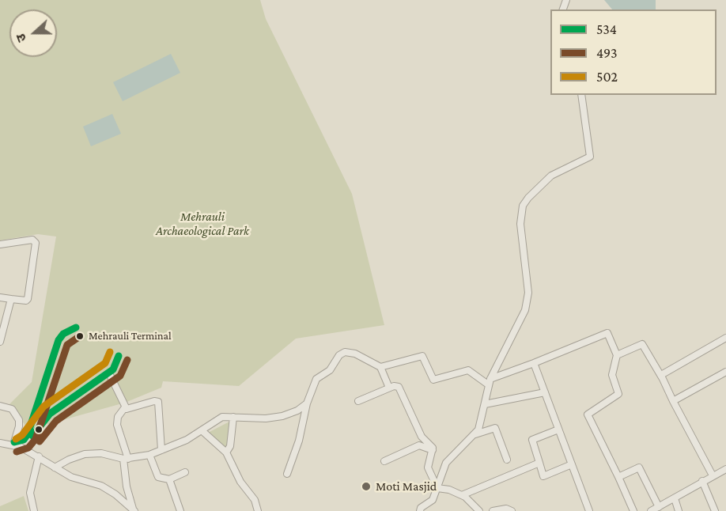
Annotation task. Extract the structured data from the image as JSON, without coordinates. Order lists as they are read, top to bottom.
{
  "parks": ["Mehrauli Archaeological Park"],
  "places": ["Mehrauli Terminal", "Moti Masjid"],
  "lines": ["transit line 534", "transit line 493", "transit line 502"],
  "legend": ["534", "493", "502"],
  "north": "left"
}
